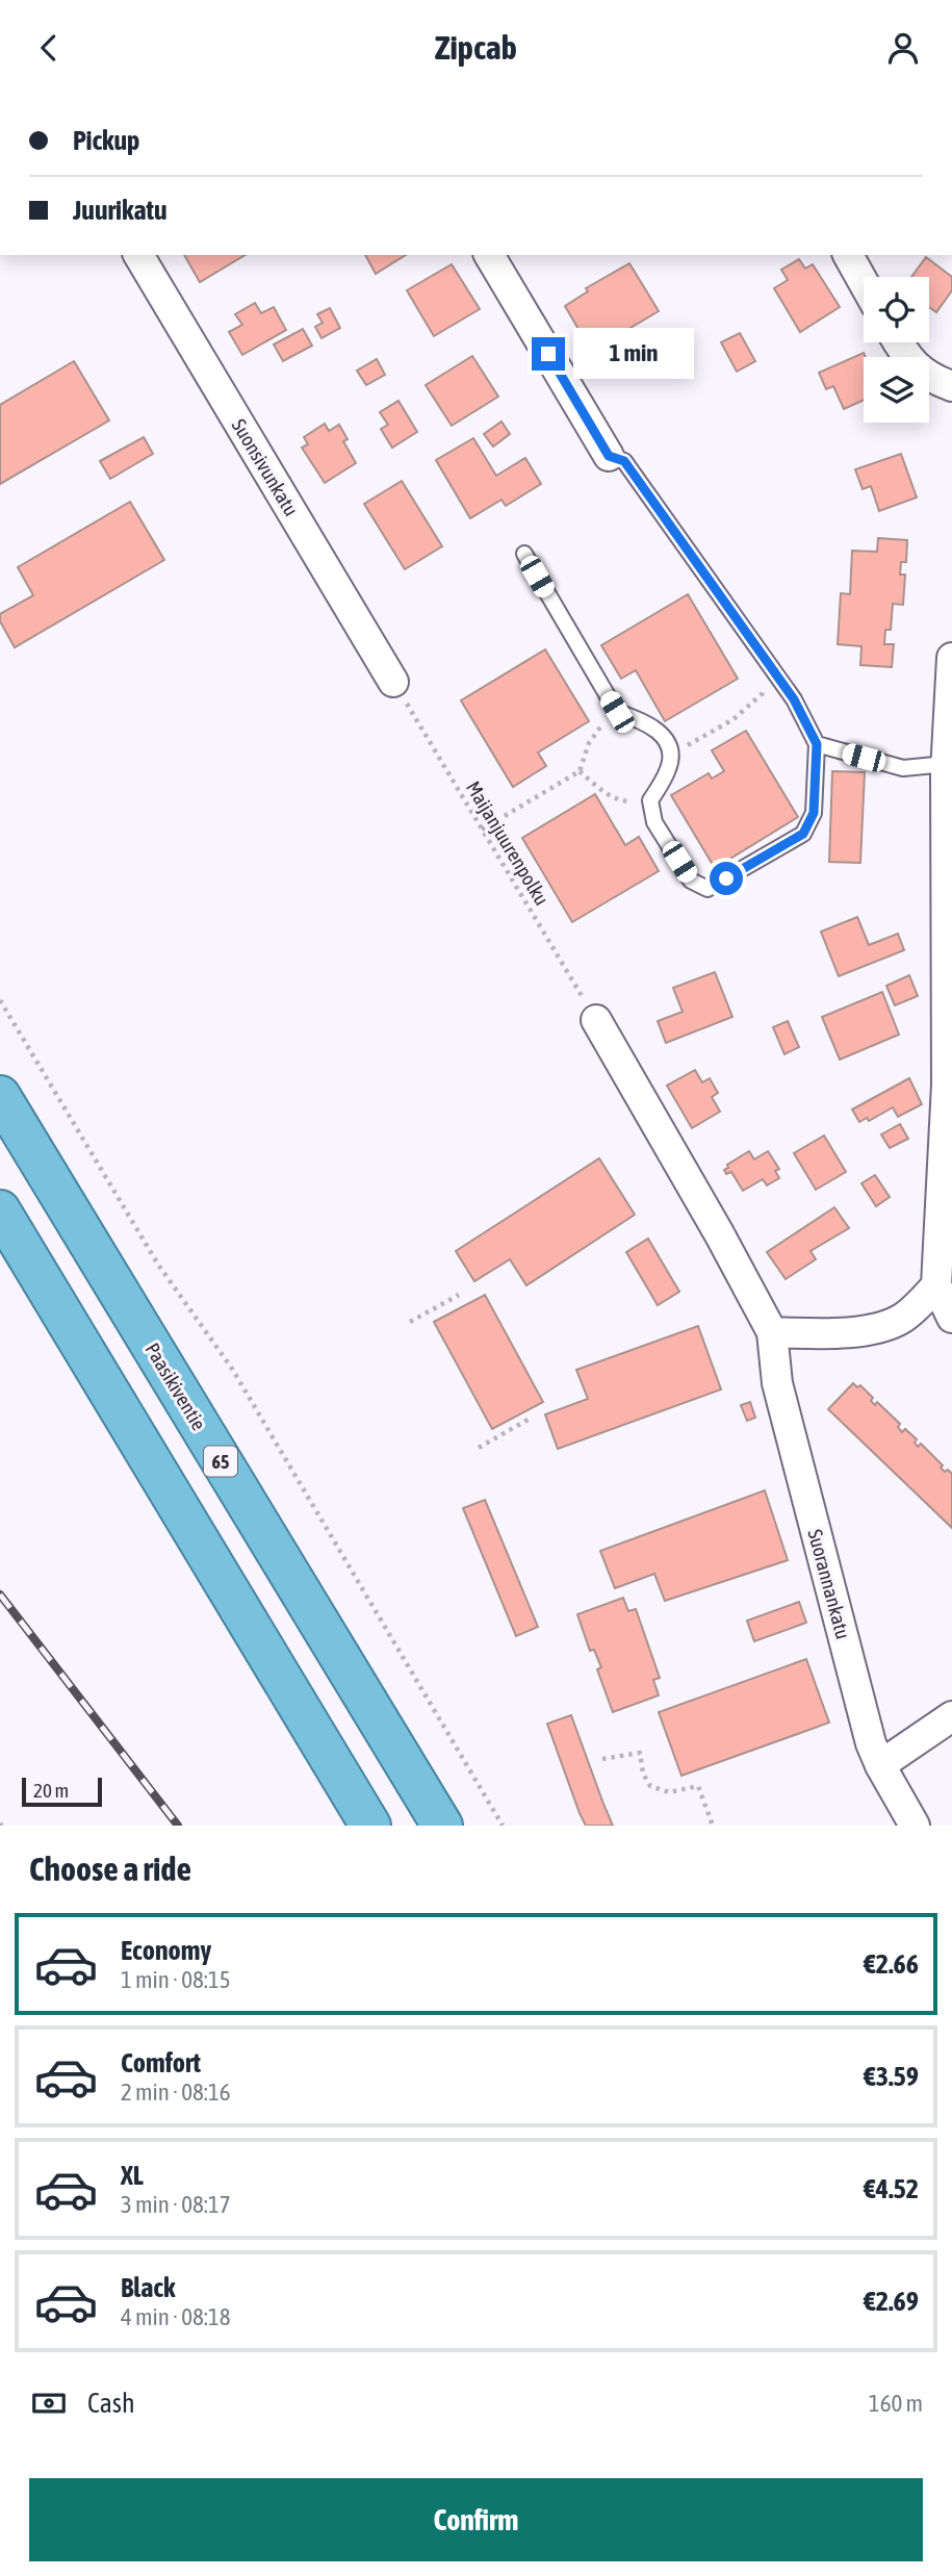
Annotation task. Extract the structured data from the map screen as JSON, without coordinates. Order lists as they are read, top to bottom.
{
  "streets": {
    "highway": ["Paasikiventie", "65"],
    "street": ["Suonsivunkatu", "Suorannankatu"],
    "path": ["Maijanjuurenpolku"]
  },
  "crossings": [
    ["Suonsivunkatu", "Maijanjuurenpolku"],
    ["Maijanjuurenpolku", "Suorannankatu"]
  ],
  "scale_bar": "20 m",
  "page": {
    "header": "Zipcab",
    "banner": ["Pickup", "Juurikatu"],
    "bubble": "1 min",
    "scale": "20 m",
    "heading": "Choose a ride",
    "list": [
      {
        "name": "Economy",
        "note": "1 min · 08:15",
        "value": "€2.66"
      },
      {
        "name": "Comfort",
        "note": "2 min · 08:16",
        "value": "€3.59"
      },
      {
        "name": "XL",
        "note": "3 min · 08:17",
        "value": "€4.52"
      },
      {
        "name": "Black",
        "note": "4 min · 08:18",
        "value": "€2.69"
      }
    ],
    "pay": ["Cash", "160 m"],
    "buttons": "Confirm"
  }
}
